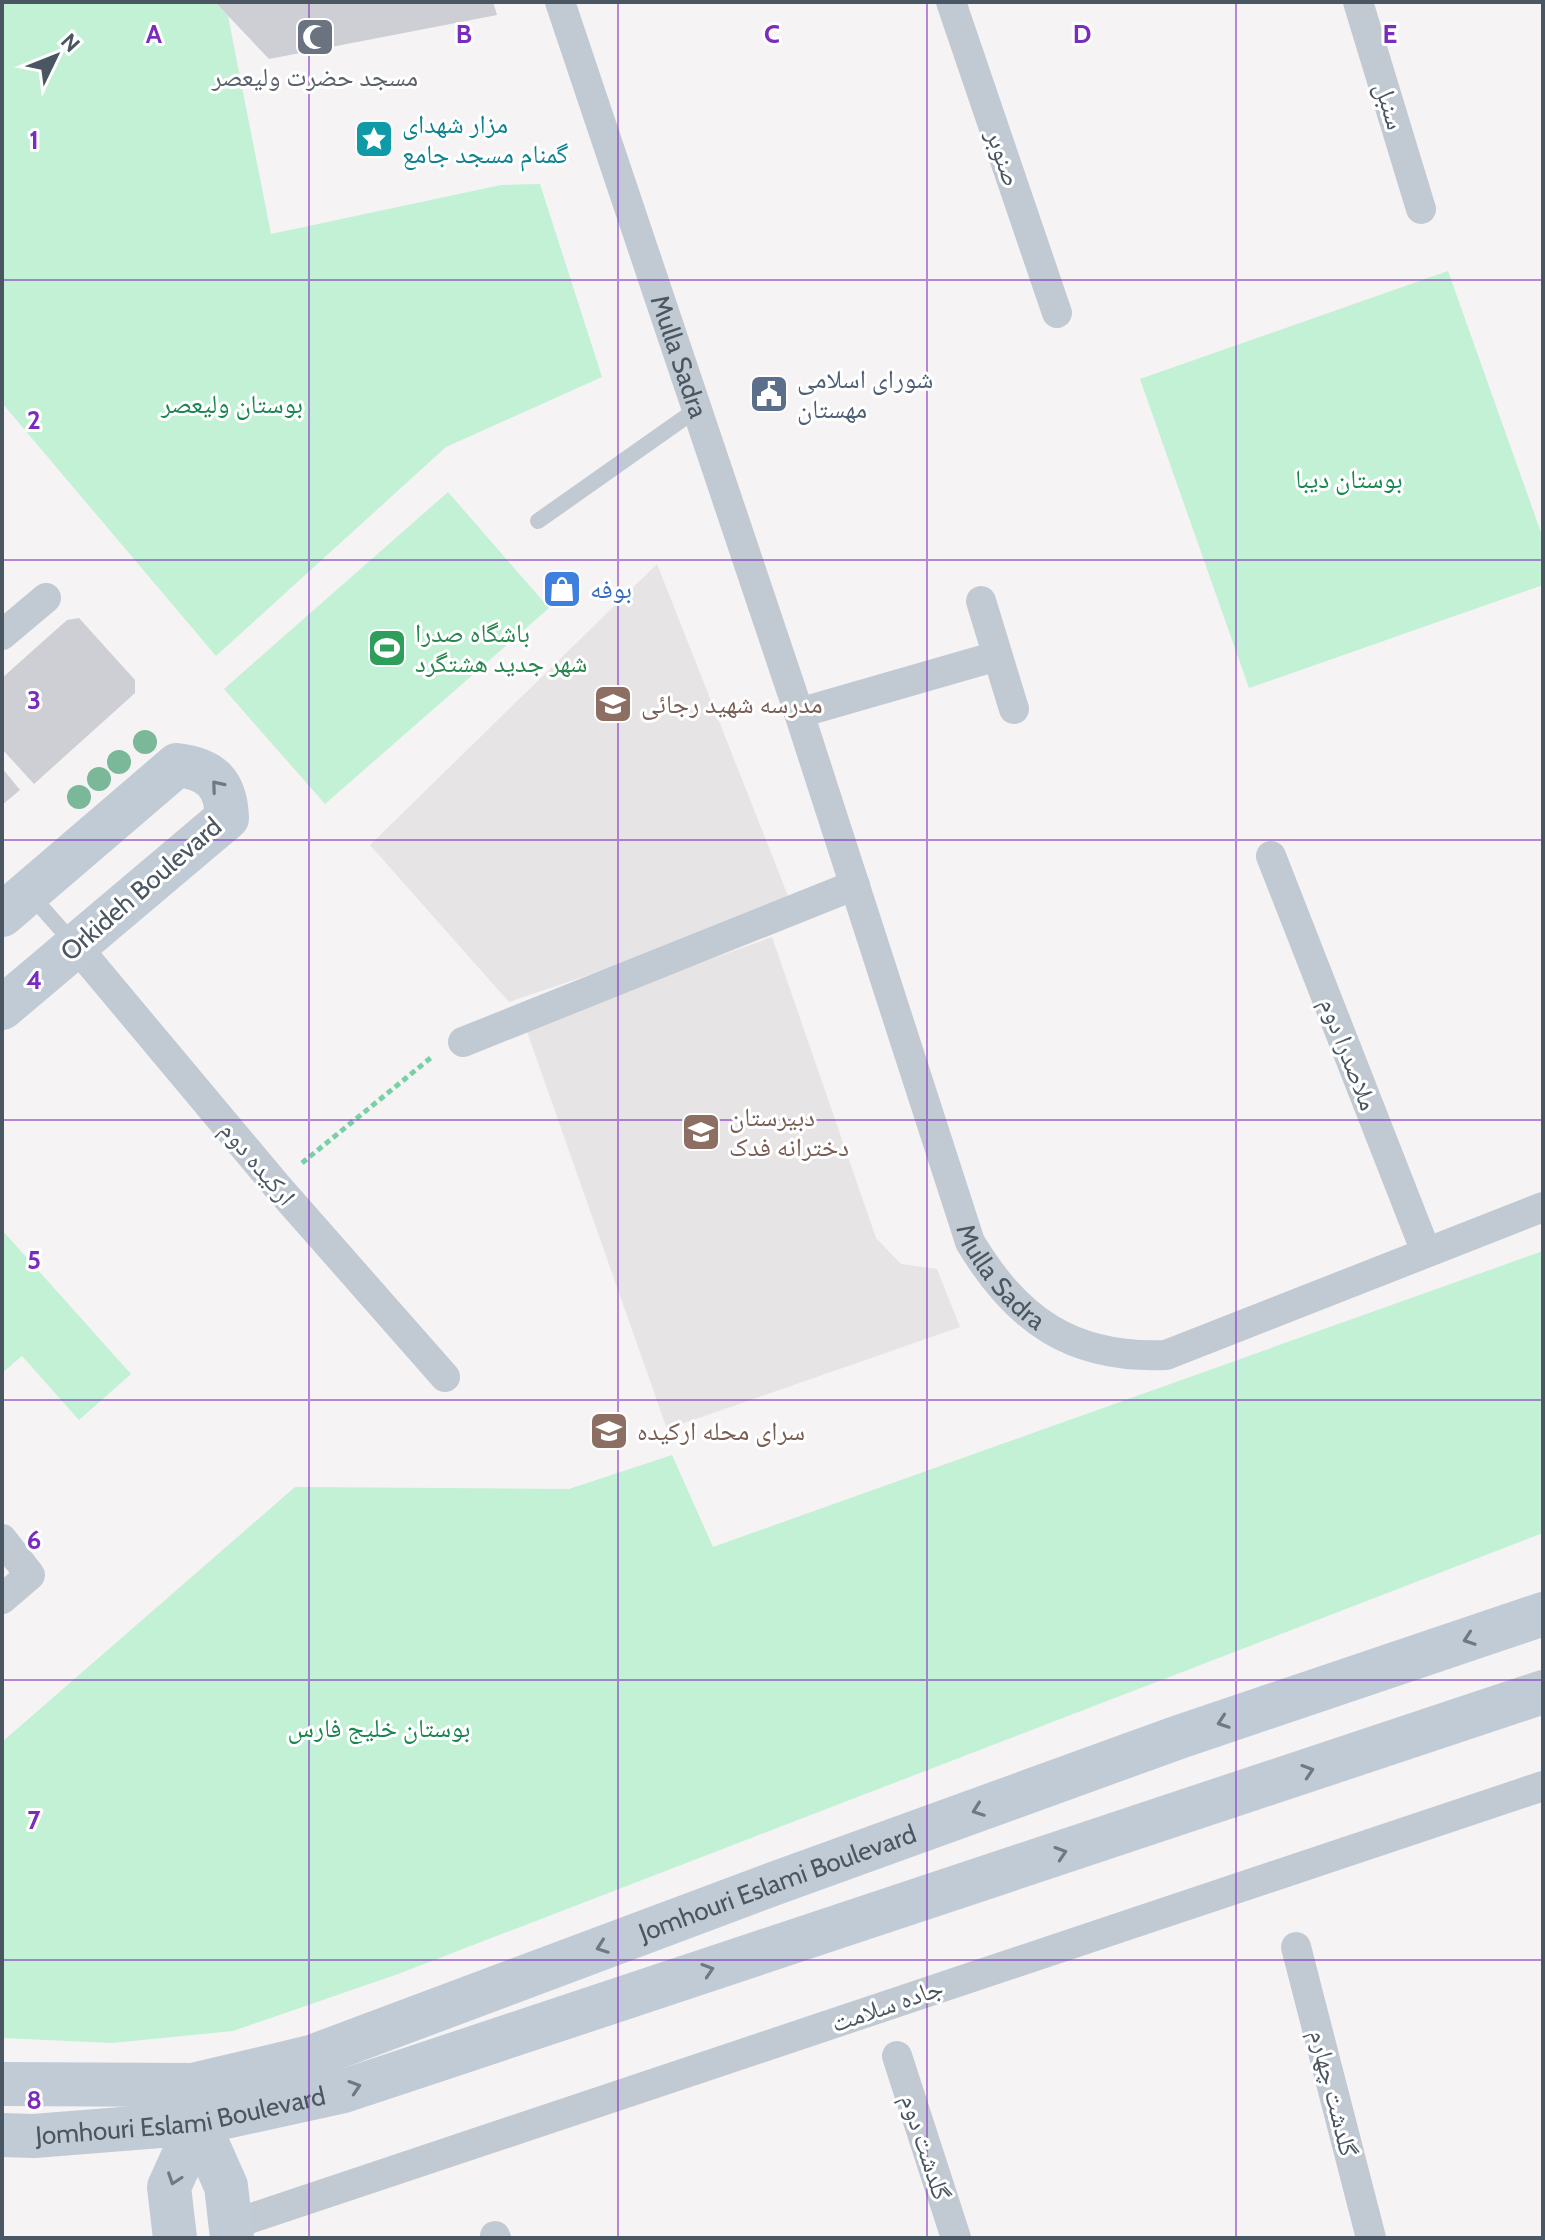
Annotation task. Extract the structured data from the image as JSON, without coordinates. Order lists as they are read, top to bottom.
{
  "streets": {
    "street": [
      "سنبل",
      "صنوبر",
      "Mulla Sadra",
      "Orkideh Boulevard",
      "ملاصدرا دوم",
      "ارکیده دوم",
      "Jomhouri Eslami Boulevard",
      "جاده سلامت",
      "گلدشت چهارم",
      "گلدشت دوم"
    ]
  },
  "crossings": [
    ["Mulla Sadra", "ملاصدرا دوم"],
    ["Orkideh Boulevard", "ارکیده دوم"]
  ],
  "parks": ["بوستان ولیعصر", "بوستان دیبا", "بوستان خلیج فارس"],
  "places": {
    "mosque": ["مسجد حضرت ولیعصر"],
    "place": ["مزار شهدای گمنام مسجد جامع"],
    "public building": ["شورای اسلامی مهستان"],
    "shop": ["بوفه"],
    "sports": ["باشگاه صدرا شهر جدید هشتگرد"],
    "school or university": ["مدرسه شهید رجائی", "دبیرستان دخترانه فدک", "سرای محله ارکیده"]
  },
  "north": "top right",
  "grid": {
    "columns": [
      "A",
      "B",
      "C",
      "D",
      "E"
    ],
    "rows": [
      "1",
      "2",
      "3",
      "4",
      "5",
      "6",
      "7",
      "8"
    ]
  }
}
